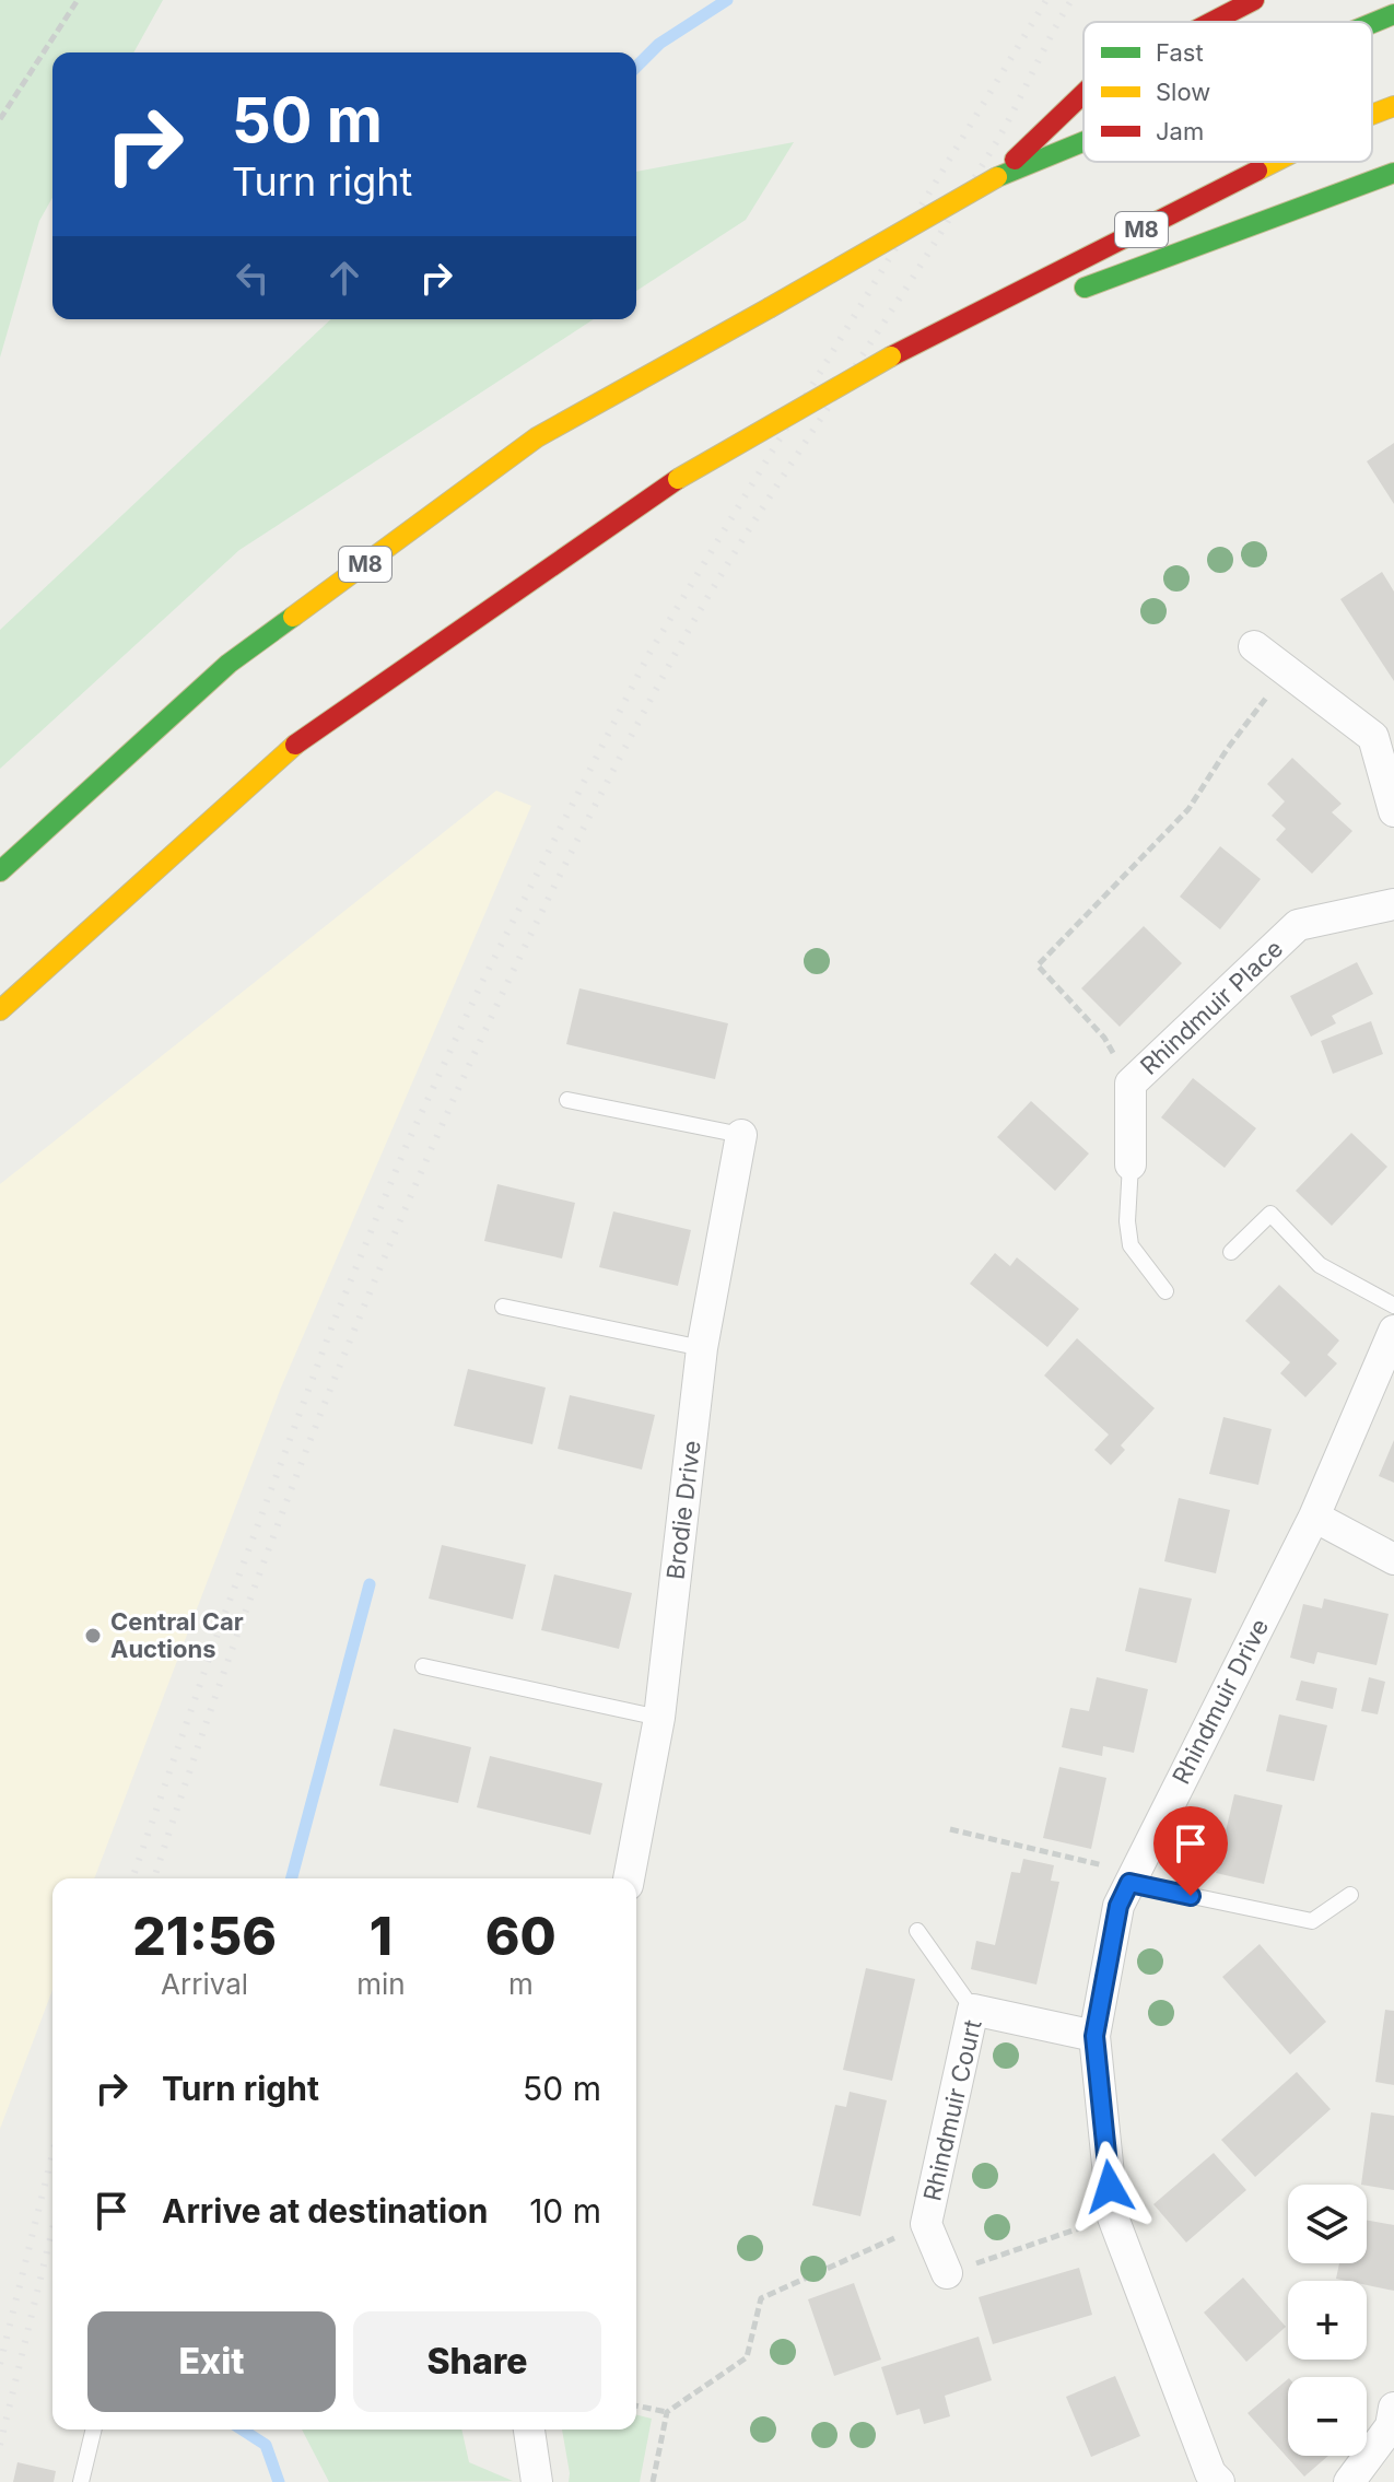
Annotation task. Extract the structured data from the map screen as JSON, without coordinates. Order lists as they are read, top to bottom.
{
  "streets": {
    "highway": ["M8"],
    "street": [
      "Rhindmuir Place",
      "Brodie Drive",
      "Rhindmuir Drive",
      "Rhindmuir Court"
    ]
  },
  "crossings": [
    ["Rhindmuir Drive", "Rhindmuir Court"]
  ],
  "places": ["Central Car Auctions"],
  "legend": ["Fast", "Slow", "Jam"],
  "page": {
    "turn": ["50 m", "Turn right"],
    "eta": [
      "21:56",
      "Arrival",
      "1",
      "min",
      "60",
      "m"
    ],
    "list": [
      {
        "name": "Turn right",
        "value": "50 m"
      },
      {
        "name": "Arrive at destination",
        "value": "10 m"
      }
    ],
    "map_buttons": ["+", "−"],
    "buttons": ["Exit", "Share"]
  }
}
